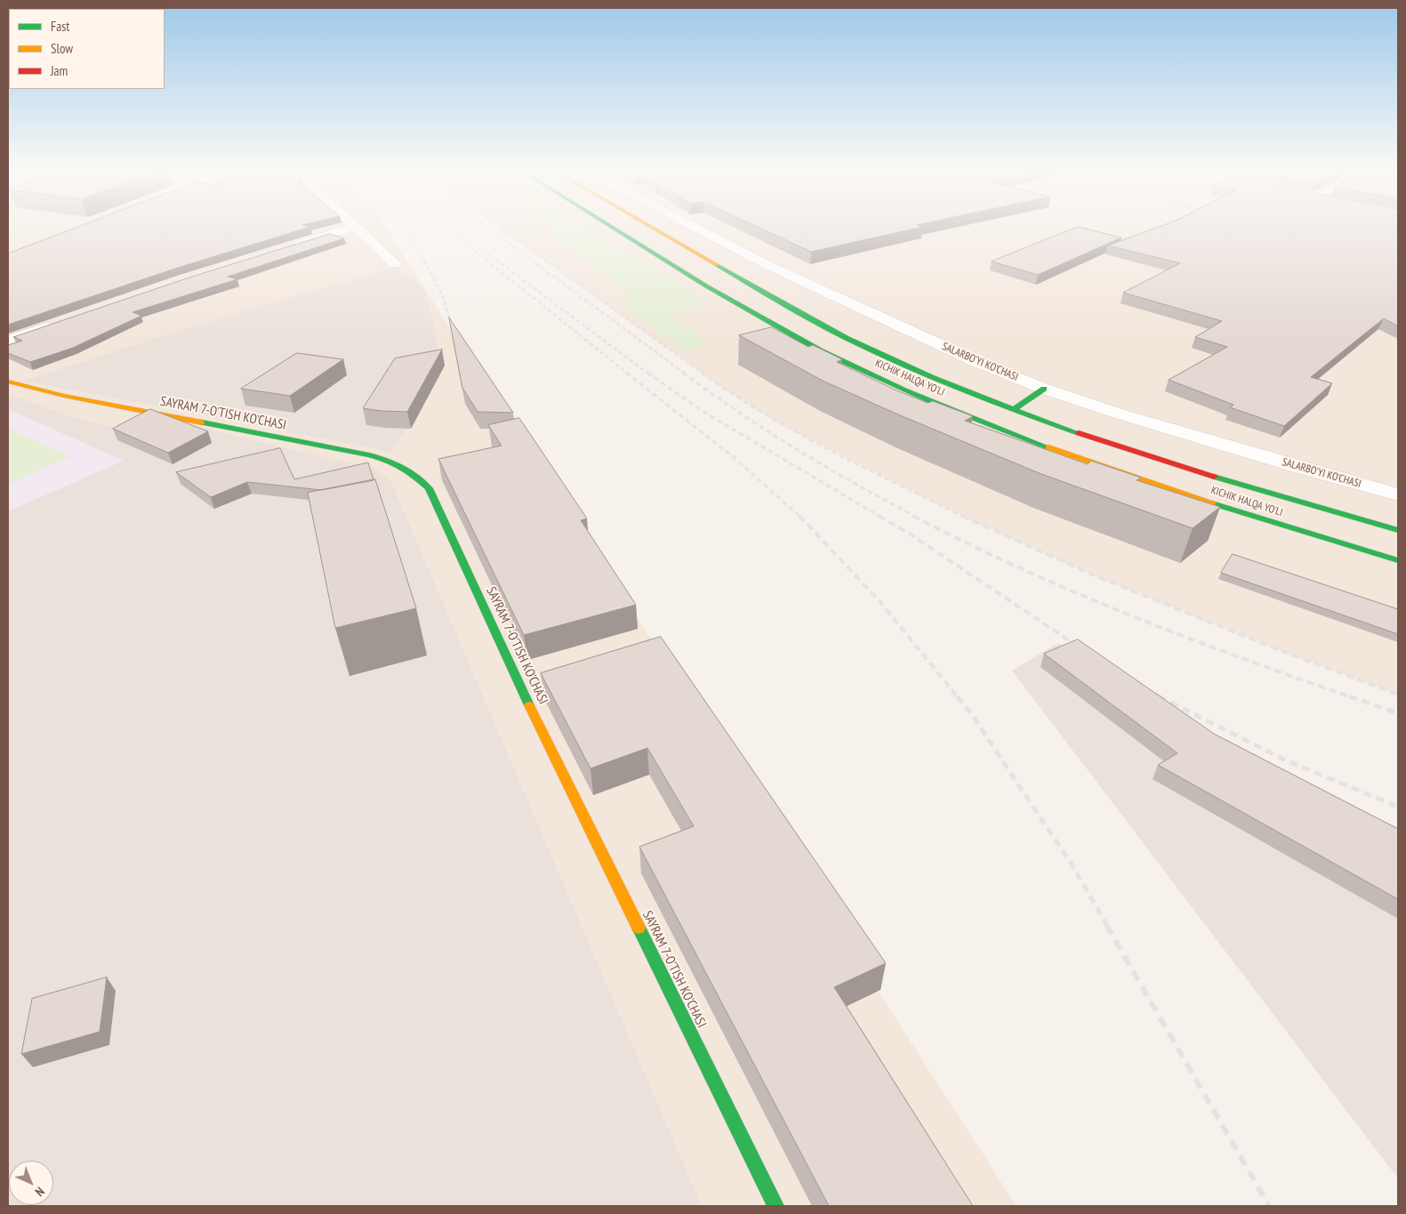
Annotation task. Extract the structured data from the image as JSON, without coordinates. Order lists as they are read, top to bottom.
{
  "streets": {
    "main road": ["KICHIK HALQA YO'LI", "SAYRAM 7-O'TISH KO'CHASI"],
    "street": ["SALARBO'YI KO'CHASI"]
  },
  "legend": ["Fast", "Slow", "Jam"],
  "north": "bottom right"
}
